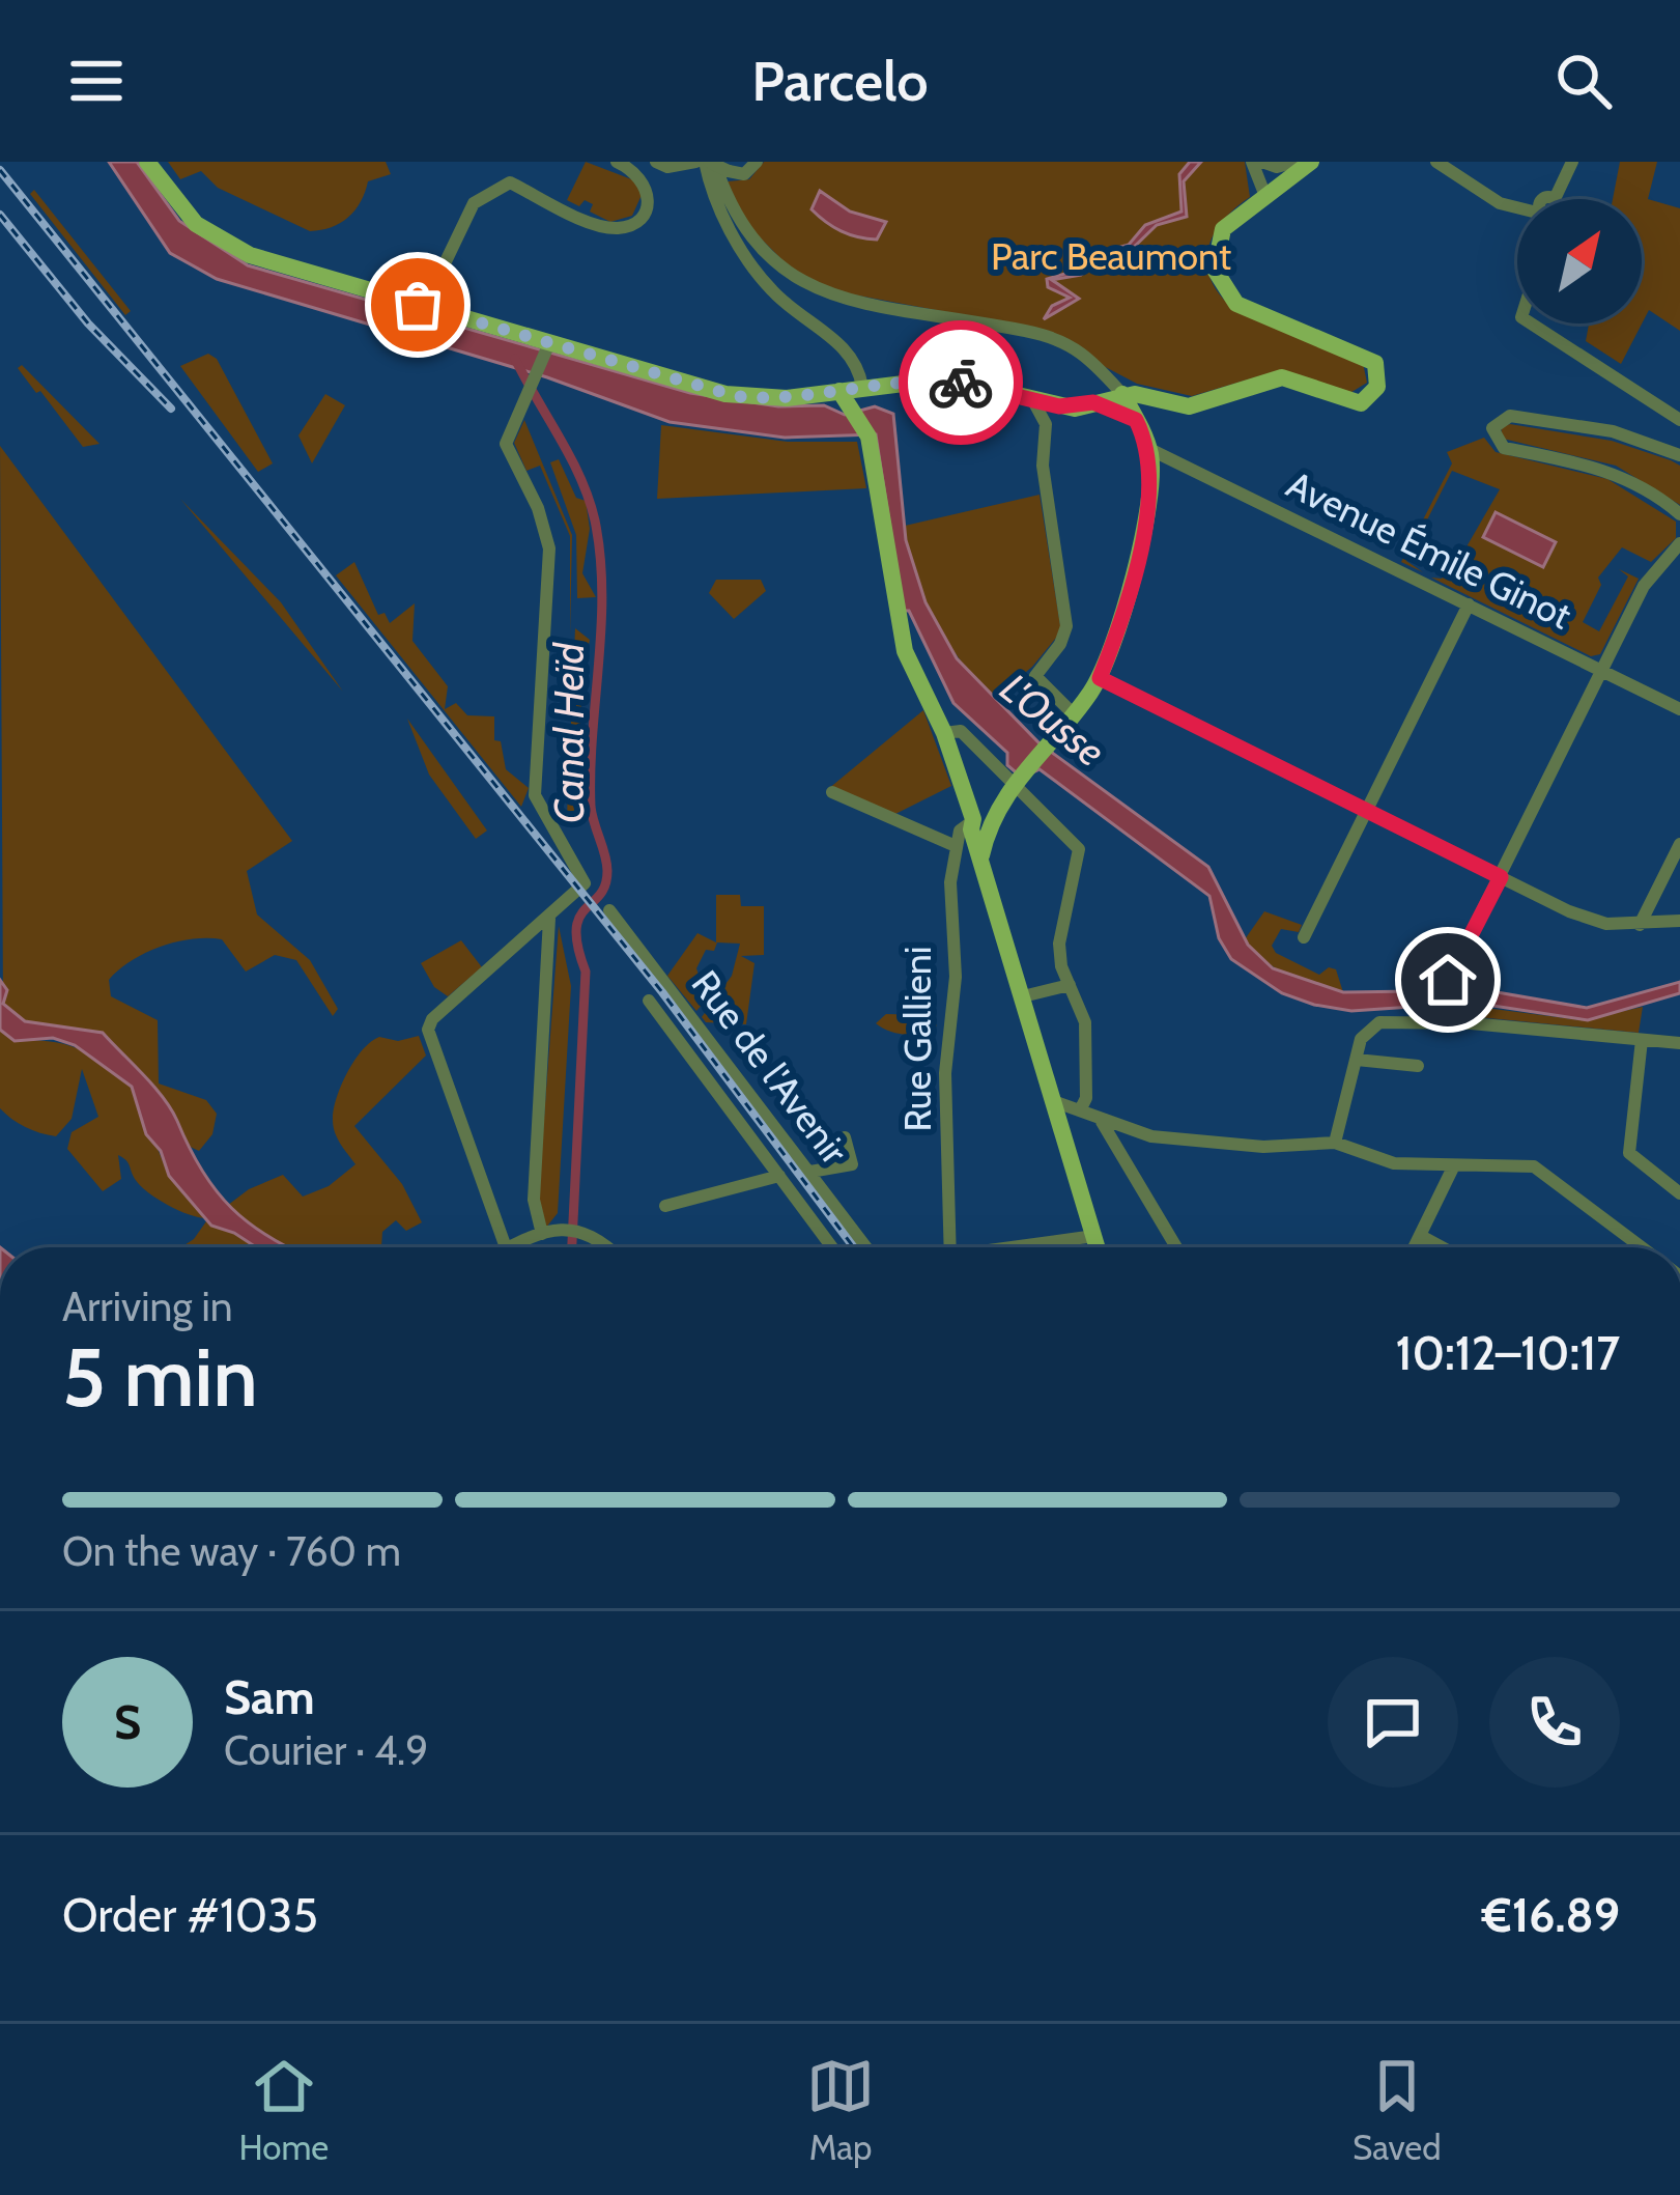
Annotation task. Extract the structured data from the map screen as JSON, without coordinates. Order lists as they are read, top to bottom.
{
  "streets": {
    "street": ["Avenue Émile Ginot", "Rue Gallieni", "Rue de l'Avenir"]
  },
  "water": ["L'Ousse", "Canal Heïd"],
  "parks": ["Parc Beaumont"],
  "north": "top right",
  "page": {
    "header": "Parcelo",
    "heading": ["5 min", "Arriving in", "10:12–10:17"],
    "panel": [
      "Sam",
      "Courier · 4.9",
      "Order #1035",
      "€16.89"
    ],
    "bar": "On the way · 760 m",
    "round": "S",
    "tabs": ["Home", "Map", "Saved"]
  }
}
